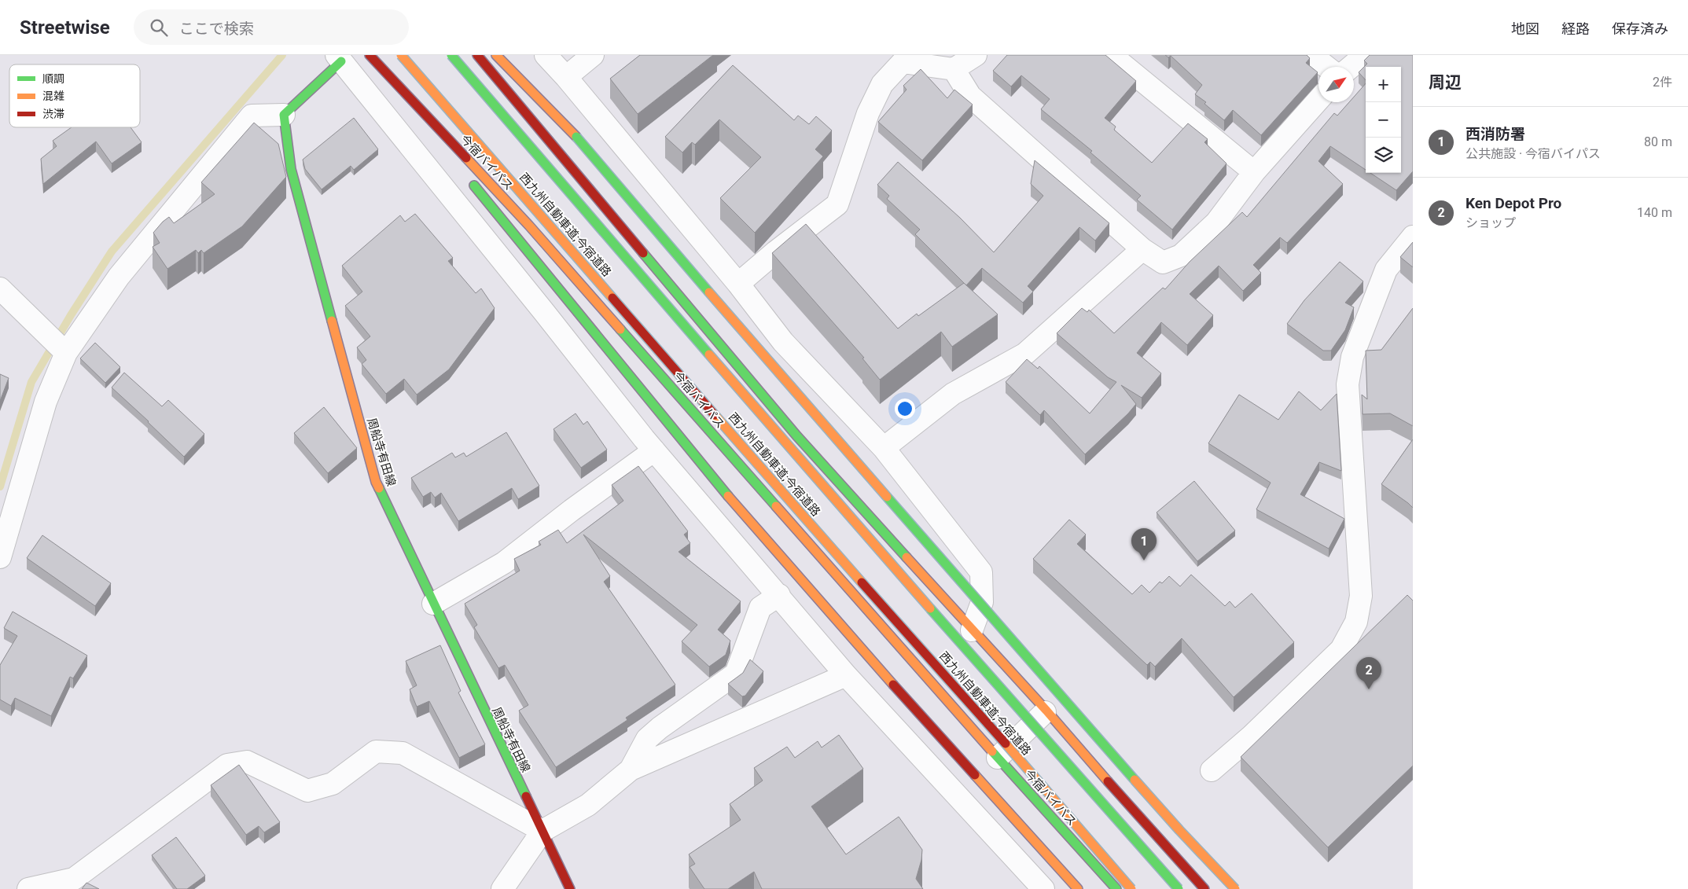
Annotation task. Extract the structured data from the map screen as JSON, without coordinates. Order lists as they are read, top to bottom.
{
  "streets": {
    "main road": ["今宿バイパス", "西九州自動車道;今宿道路", "周船寺有田線"]
  },
  "legend": ["順調", "混雑", "渋滞"],
  "north": "top right",
  "page": {
    "header": "Streetwise",
    "search": "ここで検索",
    "nav": ["地図", "経路", "保存済み"],
    "heading": ["周辺", "2件"],
    "map_buttons": ["+", "−"],
    "list": [
      {
        "mark": "1",
        "name": "西消防署",
        "note": "公共施設 · 今宿バイパス",
        "value": "80 m"
      },
      {
        "mark": "2",
        "name": "Ken Depot Pro",
        "note": "ショップ",
        "value": "140 m"
      }
    ],
    "pins": ["1", "2"]
  }
}
